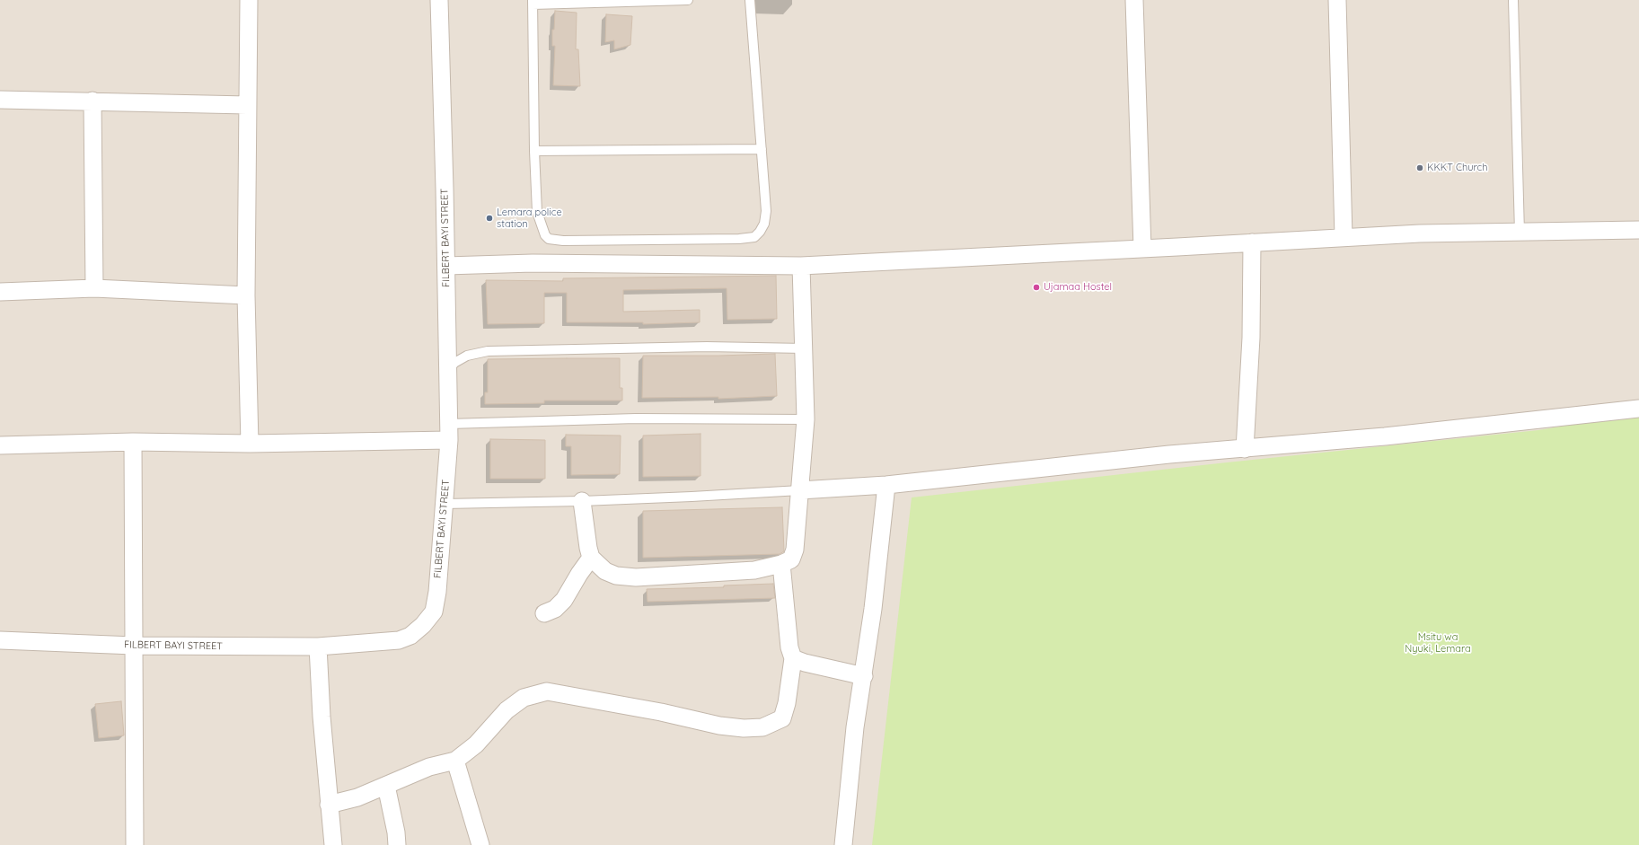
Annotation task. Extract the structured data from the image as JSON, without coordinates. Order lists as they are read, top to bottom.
{
  "streets": {
    "street": ["FILBERT BAYI STREET"]
  },
  "parks": ["Msitu wa Nyuki, Lemara"],
  "places": ["KKKT Church", "Lemara police station", "Ujamaa Hostel"]
}
